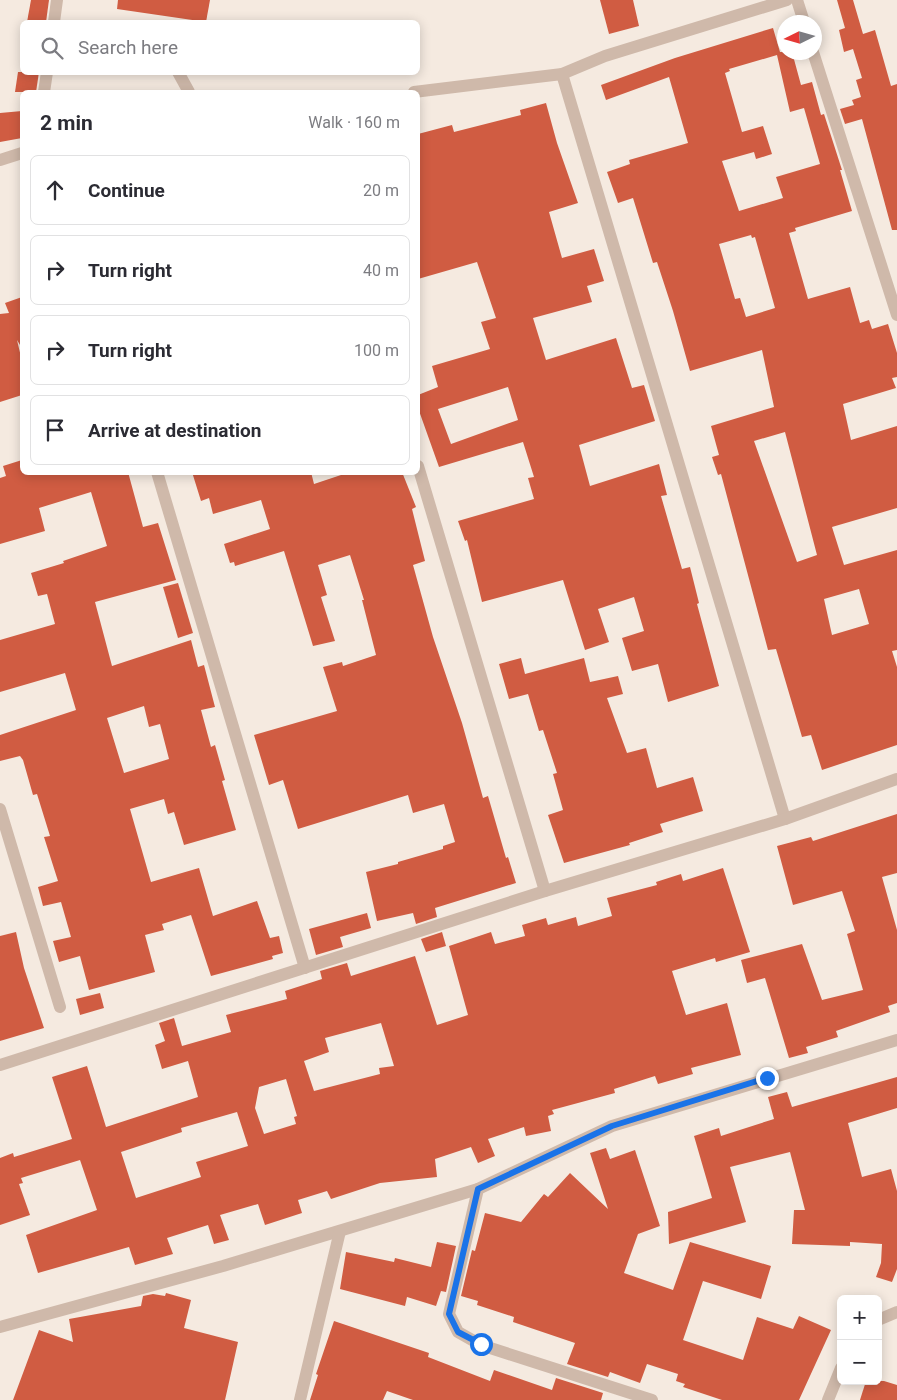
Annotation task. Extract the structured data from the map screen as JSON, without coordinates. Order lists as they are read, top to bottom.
{
  "north": "left",
  "page": {
    "search": "Search here",
    "heading": ["2 min", "Walk · 160 m"],
    "list": [
      ["Continue", "20 m"],
      ["Turn right", "40 m"],
      ["Turn right", "100 m"],
      "Arrive at destination"
    ],
    "map_buttons": ["+", "−"]
  }
}
